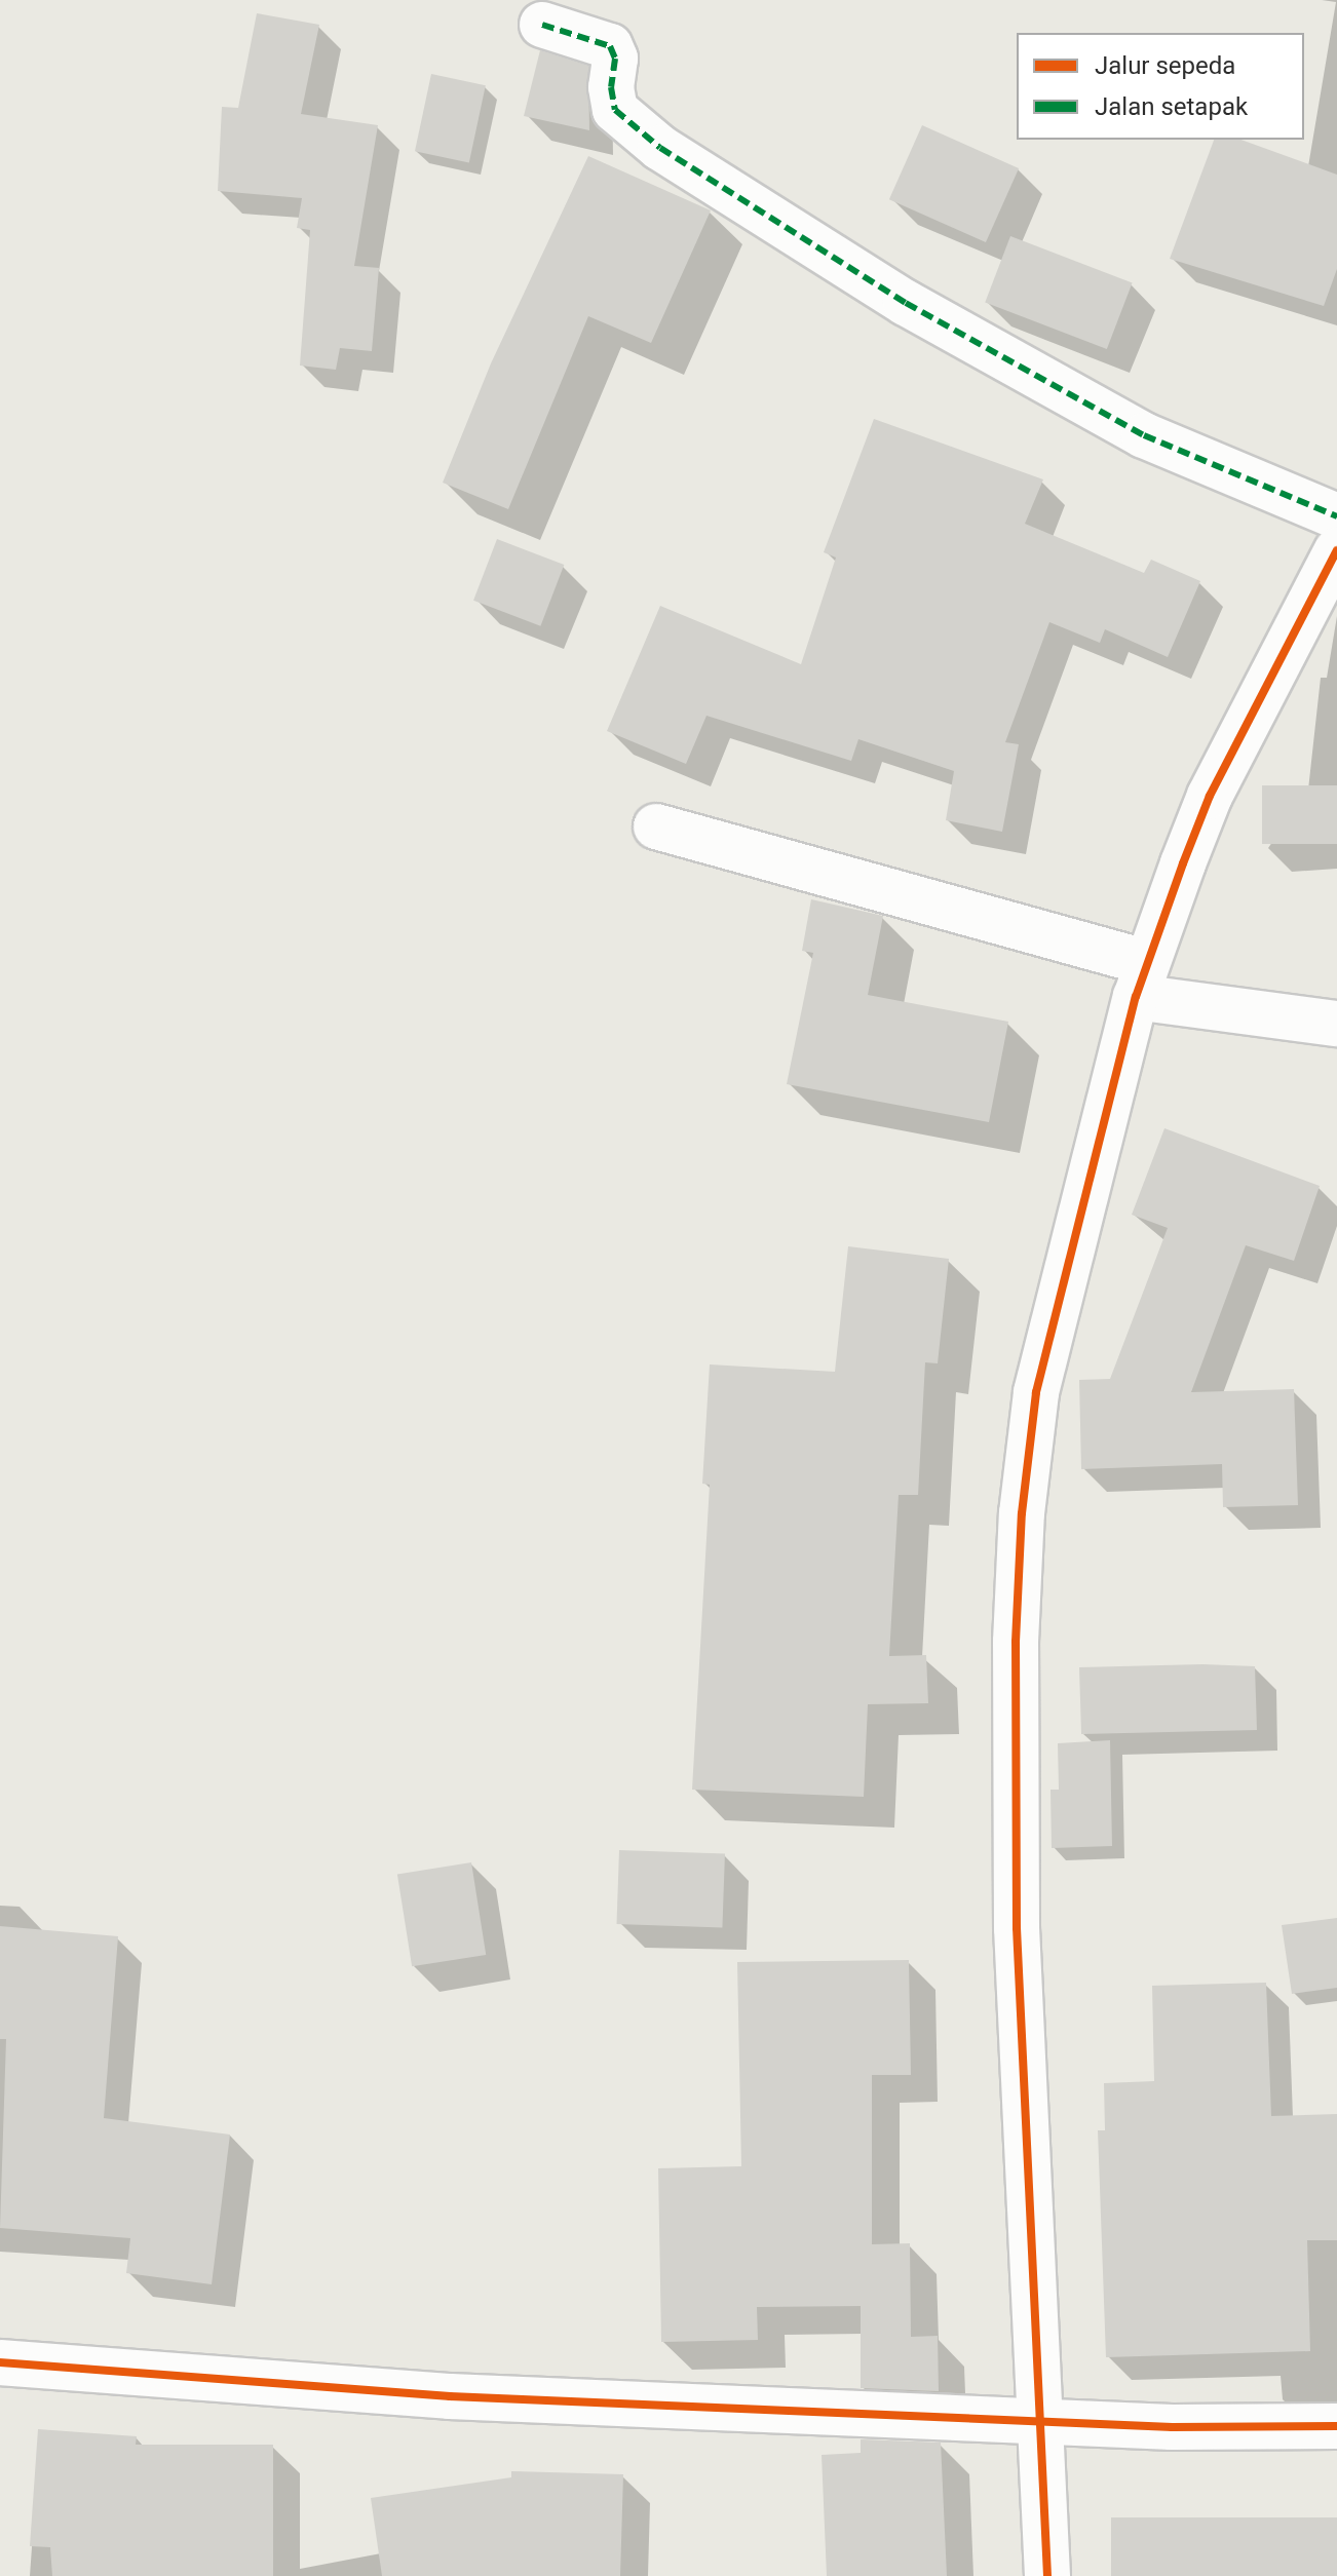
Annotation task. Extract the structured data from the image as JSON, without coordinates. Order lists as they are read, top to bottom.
{
  "legend": ["Jalur sepeda", "Jalan setapak"]
}
